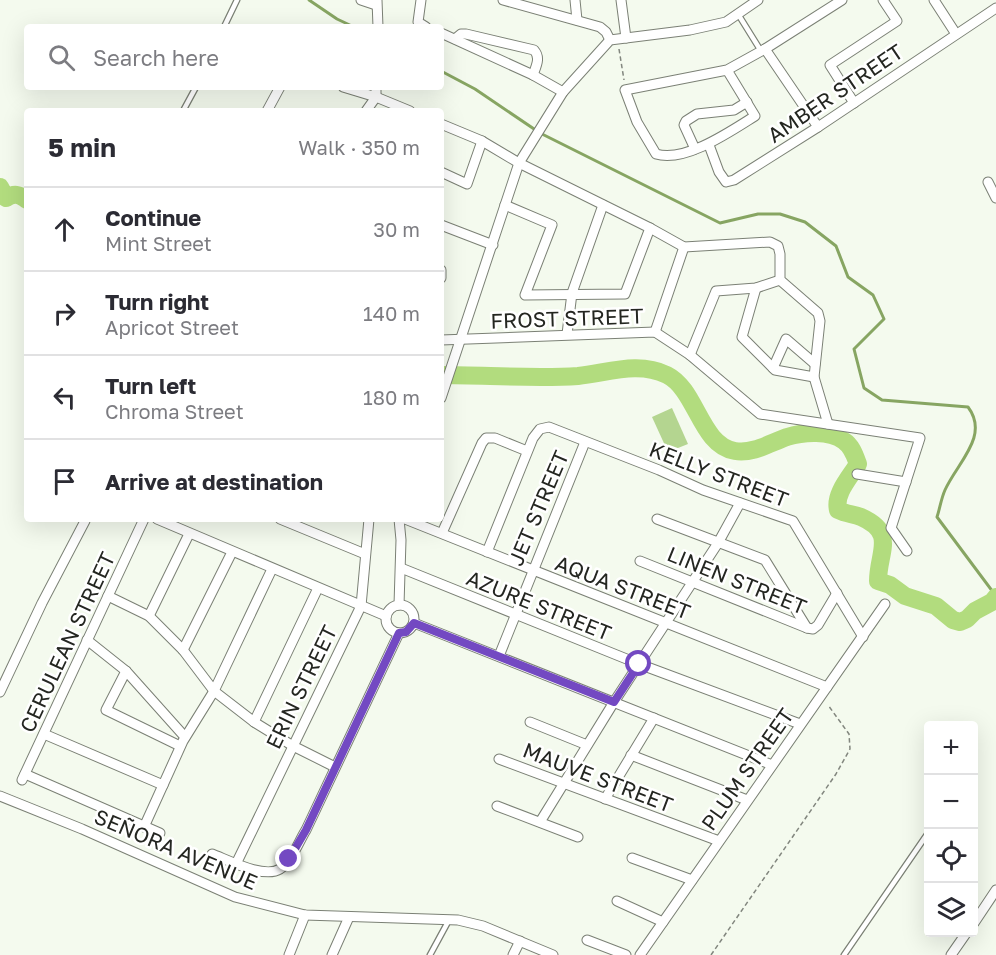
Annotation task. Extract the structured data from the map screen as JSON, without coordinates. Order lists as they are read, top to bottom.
{
  "streets": {
    "street": [
      "AMBER STREET",
      "FROST STREET",
      "KELLY STREET",
      "JET STREET",
      "LINEN STREET",
      "AQUA STREET",
      "AZURE STREET",
      "CERULEAN STREET",
      "ERIN STREET",
      "PLUM STREET",
      "MAUVE STREET",
      "SEÑORA AVENUE"
    ]
  },
  "crossings": [
    ["KELLY STREET", "JET STREET"],
    ["KELLY STREET", "LINEN STREET"],
    ["KELLY STREET", "PLUM STREET"],
    ["JET STREET", "AQUA STREET"],
    ["JET STREET", "AZURE STREET"],
    ["AQUA STREET", "PLUM STREET"],
    ["AZURE STREET", "PLUM STREET"],
    ["PLUM STREET", "MAUVE STREET"]
  ],
  "page": {
    "search": "Search here",
    "heading": ["5 min", "Walk · 350 m"],
    "list": [
      ["Continue", "Mint Street", "30 m"],
      ["Turn right", "Apricot Street", "140 m"],
      ["Turn left", "Chroma Street", "180 m"],
      "Arrive at destination"
    ],
    "map_buttons": ["+", "−"]
  }
}
